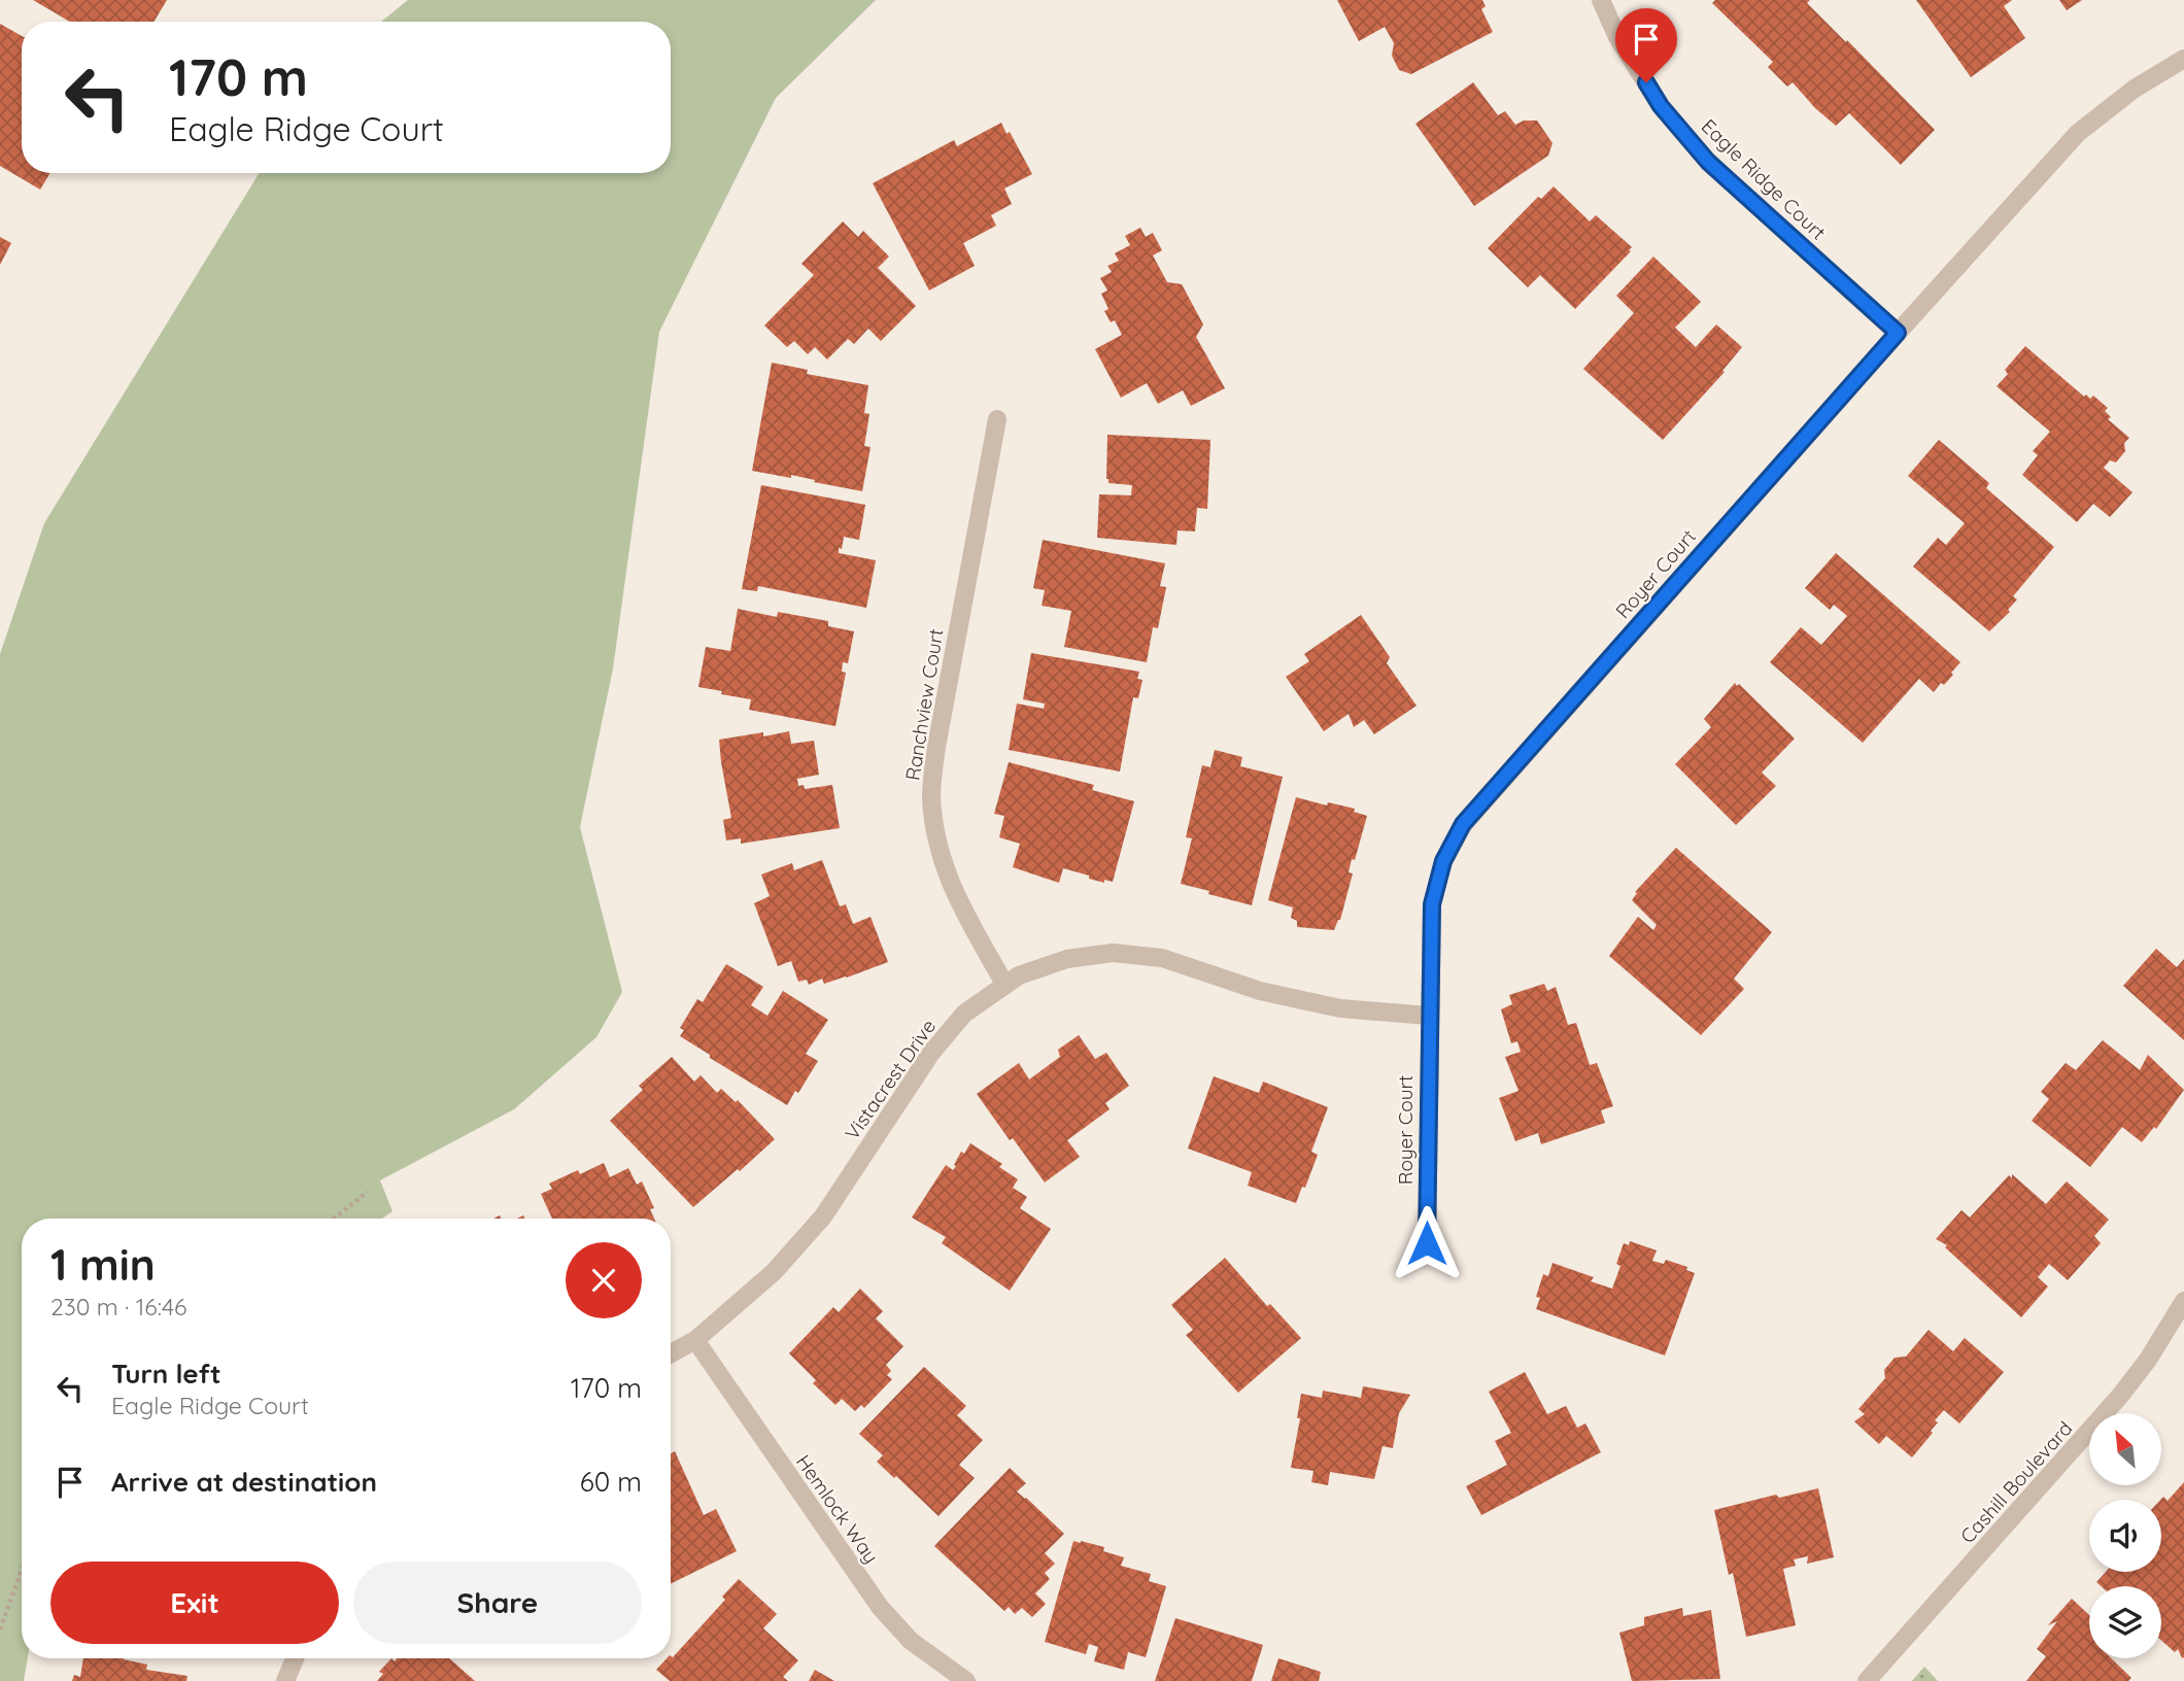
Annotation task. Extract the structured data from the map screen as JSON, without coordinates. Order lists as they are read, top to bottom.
{
  "streets": {
    "street": [
      "Eagle Ridge Court",
      "Royer Court",
      "Ranchview Court",
      "Vistacrest Drive",
      "Cashill Boulevard",
      "Hemlock Way"
    ]
  },
  "crossings": [
    ["Eagle Ridge Court", "Royer Court"],
    ["Royer Court", "Vistacrest Drive"],
    ["Ranchview Court", "Vistacrest Drive"],
    ["Vistacrest Drive", "Hemlock Way"]
  ],
  "north": "top left",
  "page": {
    "turn": ["170 m", "Eagle Ridge Court"],
    "heading": ["1 min", "230 m · 16:46"],
    "list": [
      {
        "name": "Turn left",
        "note": "Eagle Ridge Court",
        "value": "170 m"
      },
      {
        "name": "Arrive at destination",
        "value": "60 m"
      }
    ],
    "buttons": ["Exit", "Share"]
  }
}
